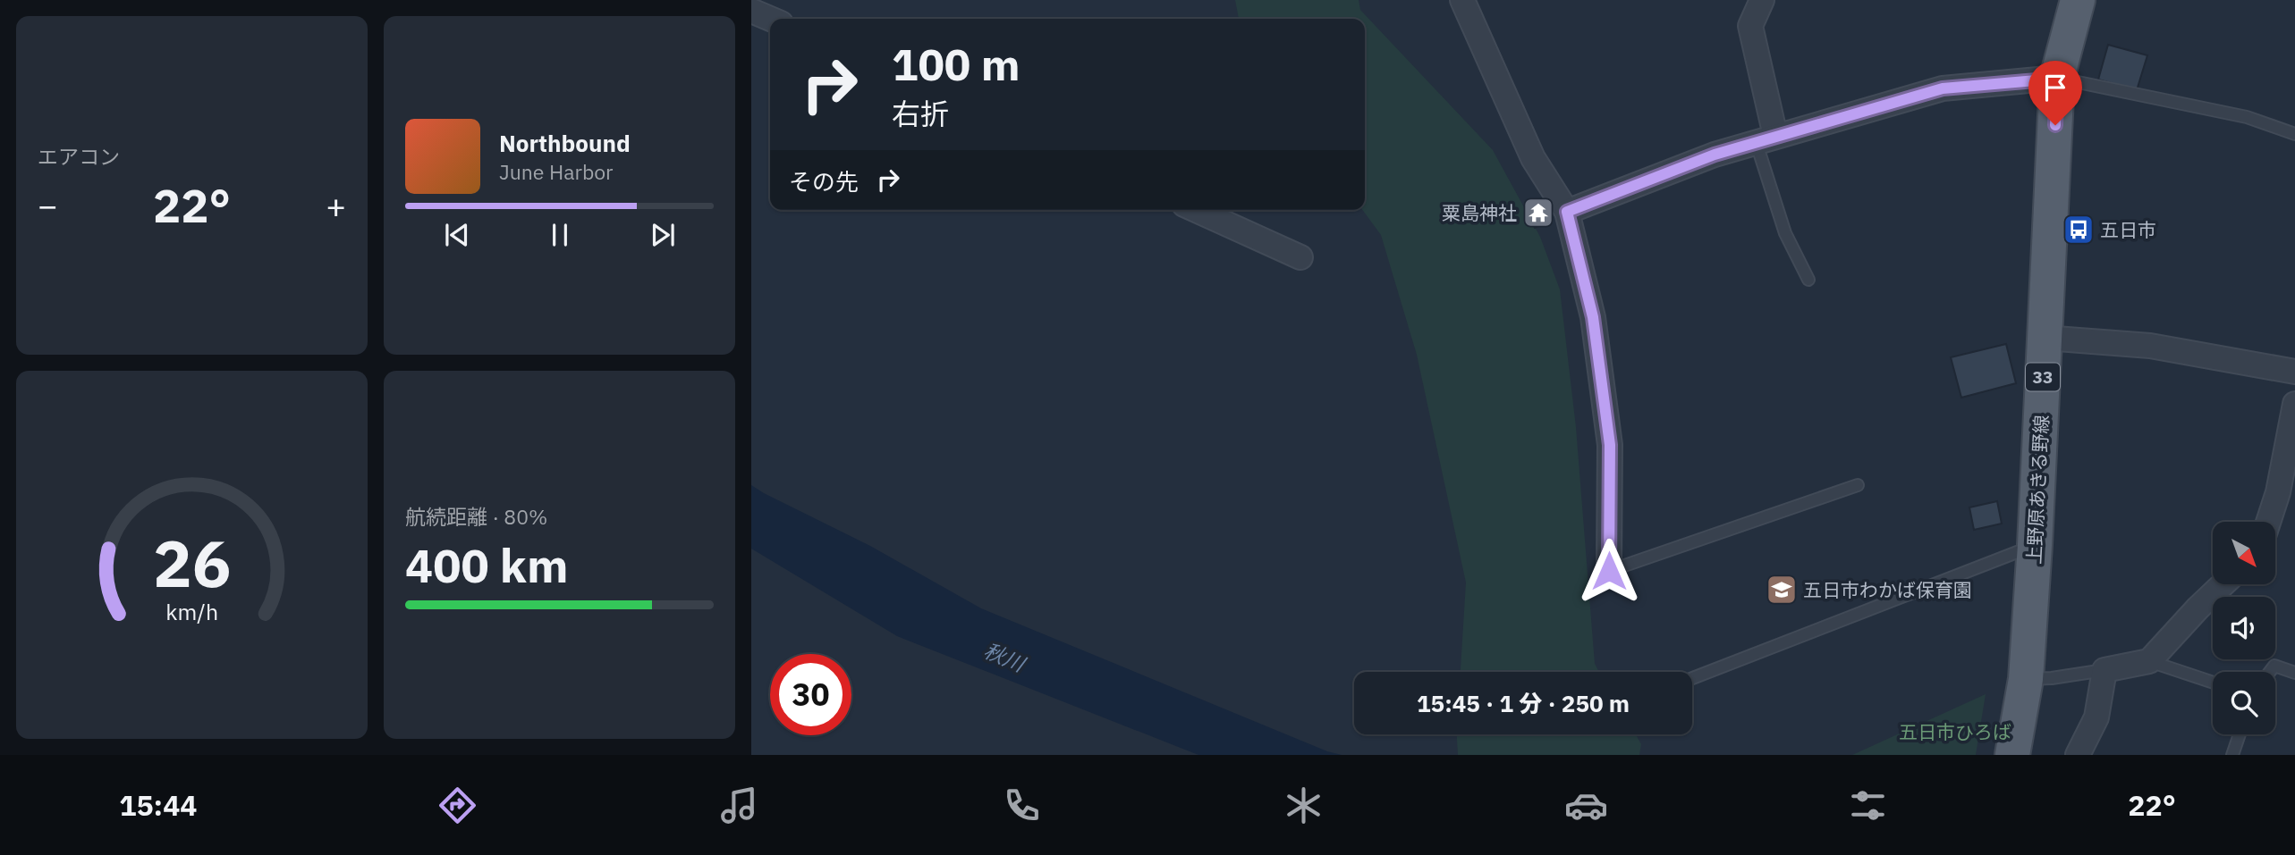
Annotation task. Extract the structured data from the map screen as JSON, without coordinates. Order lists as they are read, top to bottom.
{
  "streets": {
    "main road": ["33", "上野原あきる野線"]
  },
  "water": ["秋川"],
  "parks": ["五日市ひろば"],
  "places": {
    "temple": ["粟島神社"],
    "bus stop": ["五日市"],
    "school or university": ["五日市わかば保育園"]
  },
  "north": "bottom right",
  "page": {
    "tile": [
      "エアコン",
      ["航続距離 · 80%", "400 km"]
    ],
    "turn": ["100 m", "右折"],
    "song": ["Northbound", "June Harbor"],
    "then": "その先",
    "heat": ["−", "22°", "+"],
    "limit": "30",
    "trip": "15:45 · 1 分 · 250 m",
    "tabs": ["15:44", "22°"],
    "gauge": ["26", "km/h"]
  }
}
